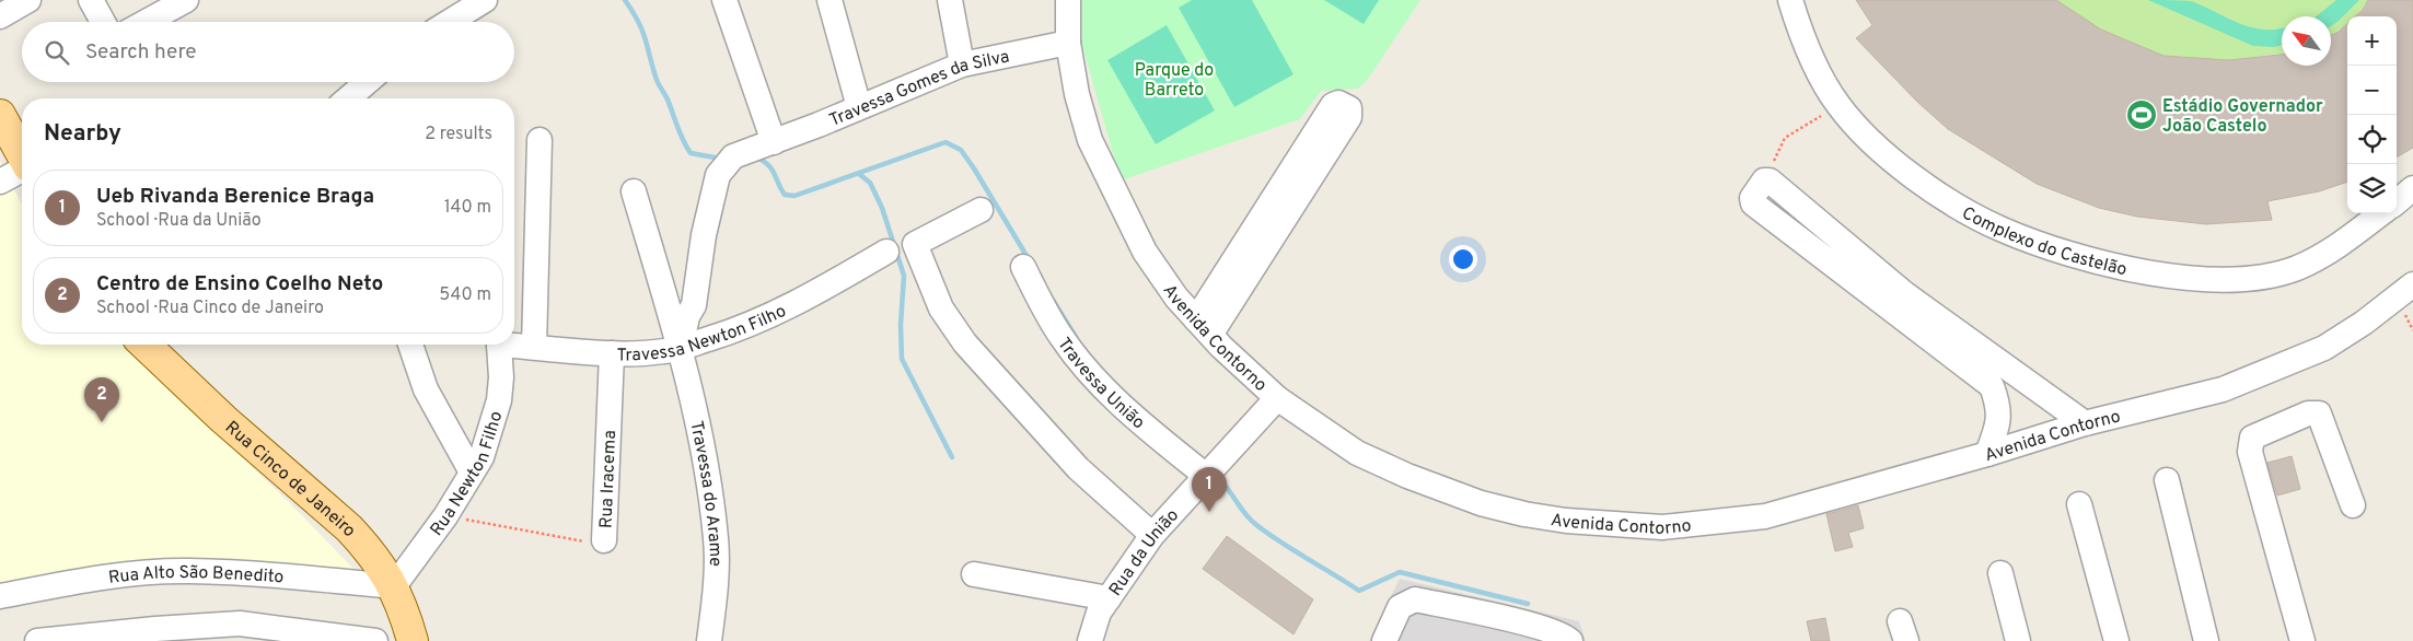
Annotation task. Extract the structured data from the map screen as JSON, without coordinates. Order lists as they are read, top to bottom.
{
  "streets": {
    "main road": ["Rua Cinco de Janeiro"],
    "street": [
      "Travessa Gomes da Silva",
      "Complexo do Castelão",
      "Travessa Newton Filho",
      "Avenida Contorno",
      "Travessa União",
      "Rua Newton Filho",
      "Rua Iracema",
      "Travessa do Arame",
      "Rua da União",
      "Rua Alto São Benedito"
    ]
  },
  "crossings": [
    ["Travessa Gomes da Silva", "Travessa Newton Filho"],
    ["Travessa Gomes da Silva", "Avenida Contorno"],
    ["Travessa Gomes da Silva", "Travessa do Arame"],
    ["Travessa Newton Filho", "Rua Iracema"],
    ["Travessa Newton Filho", "Travessa do Arame"],
    ["Avenida Contorno", "Rua da União"],
    ["Travessa União", "Rua da União"],
    ["Rua Newton Filho", "Rua Cinco de Janeiro"],
    ["Rua Newton Filho", "Rua Iracema"],
    ["Rua Newton Filho", "Rua Alto São Benedito"],
    ["Rua Cinco de Janeiro", "Rua Alto São Benedito"]
  ],
  "parks": ["Parque do Barreto"],
  "places": {
    "sports": ["Estádio Governador João Castelo"]
  },
  "north": "top left",
  "page": {
    "map_buttons": ["+", "−"],
    "search": "Search here",
    "heading": ["Nearby", "2 results"],
    "list": [
      {
        "mark": "1",
        "name": "Ueb Rivanda Berenice Braga",
        "note": "School · Rua da União",
        "value": "140 m"
      },
      {
        "mark": "2",
        "name": "Centro de Ensino Coelho Neto",
        "note": "School · Rua Cinco de Janeiro",
        "value": "540 m"
      }
    ],
    "pins": ["2", "1"]
  }
}
